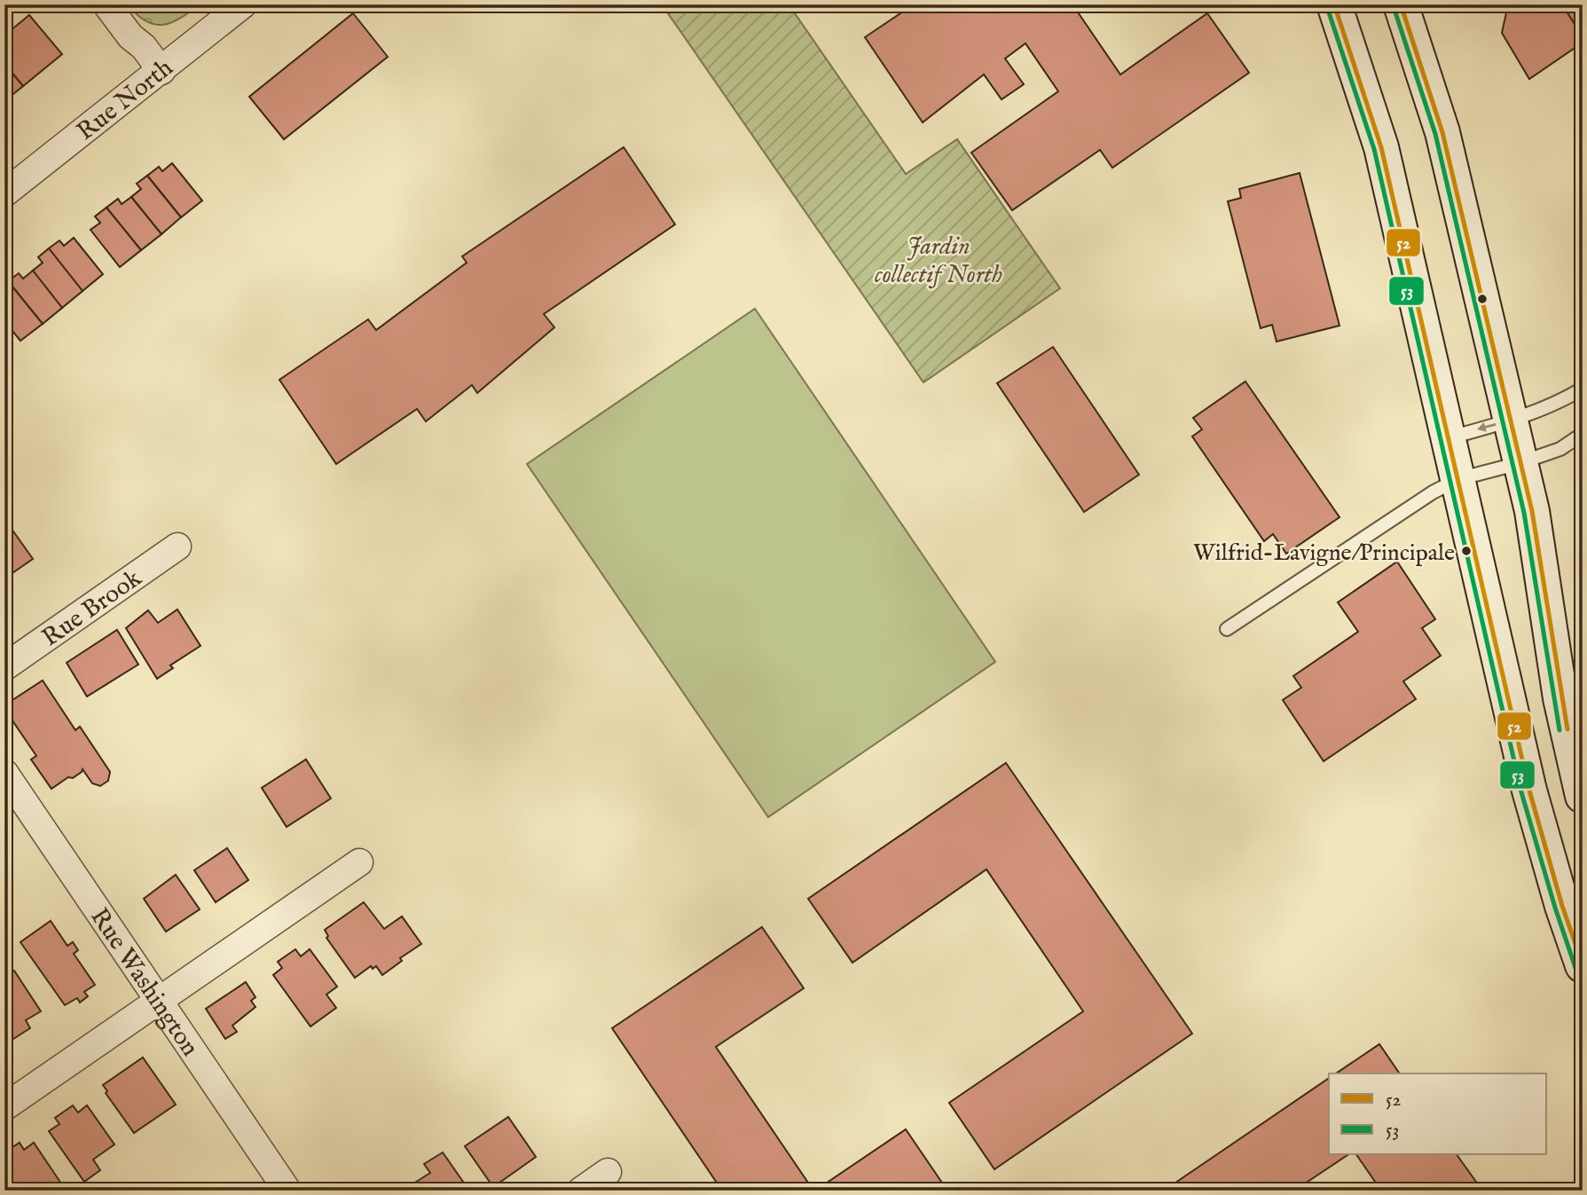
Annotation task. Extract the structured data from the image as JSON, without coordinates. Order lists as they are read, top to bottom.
{
  "streets": {
    "street": ["Rue North", "Rue Brook", "Rue Washington"]
  },
  "parks": ["Jardin collectif North"],
  "places": ["Wilfrid-Lavigne/Principale"],
  "lines": ["transit line 52", "transit line 53"],
  "legend": ["52", "53"]
}
